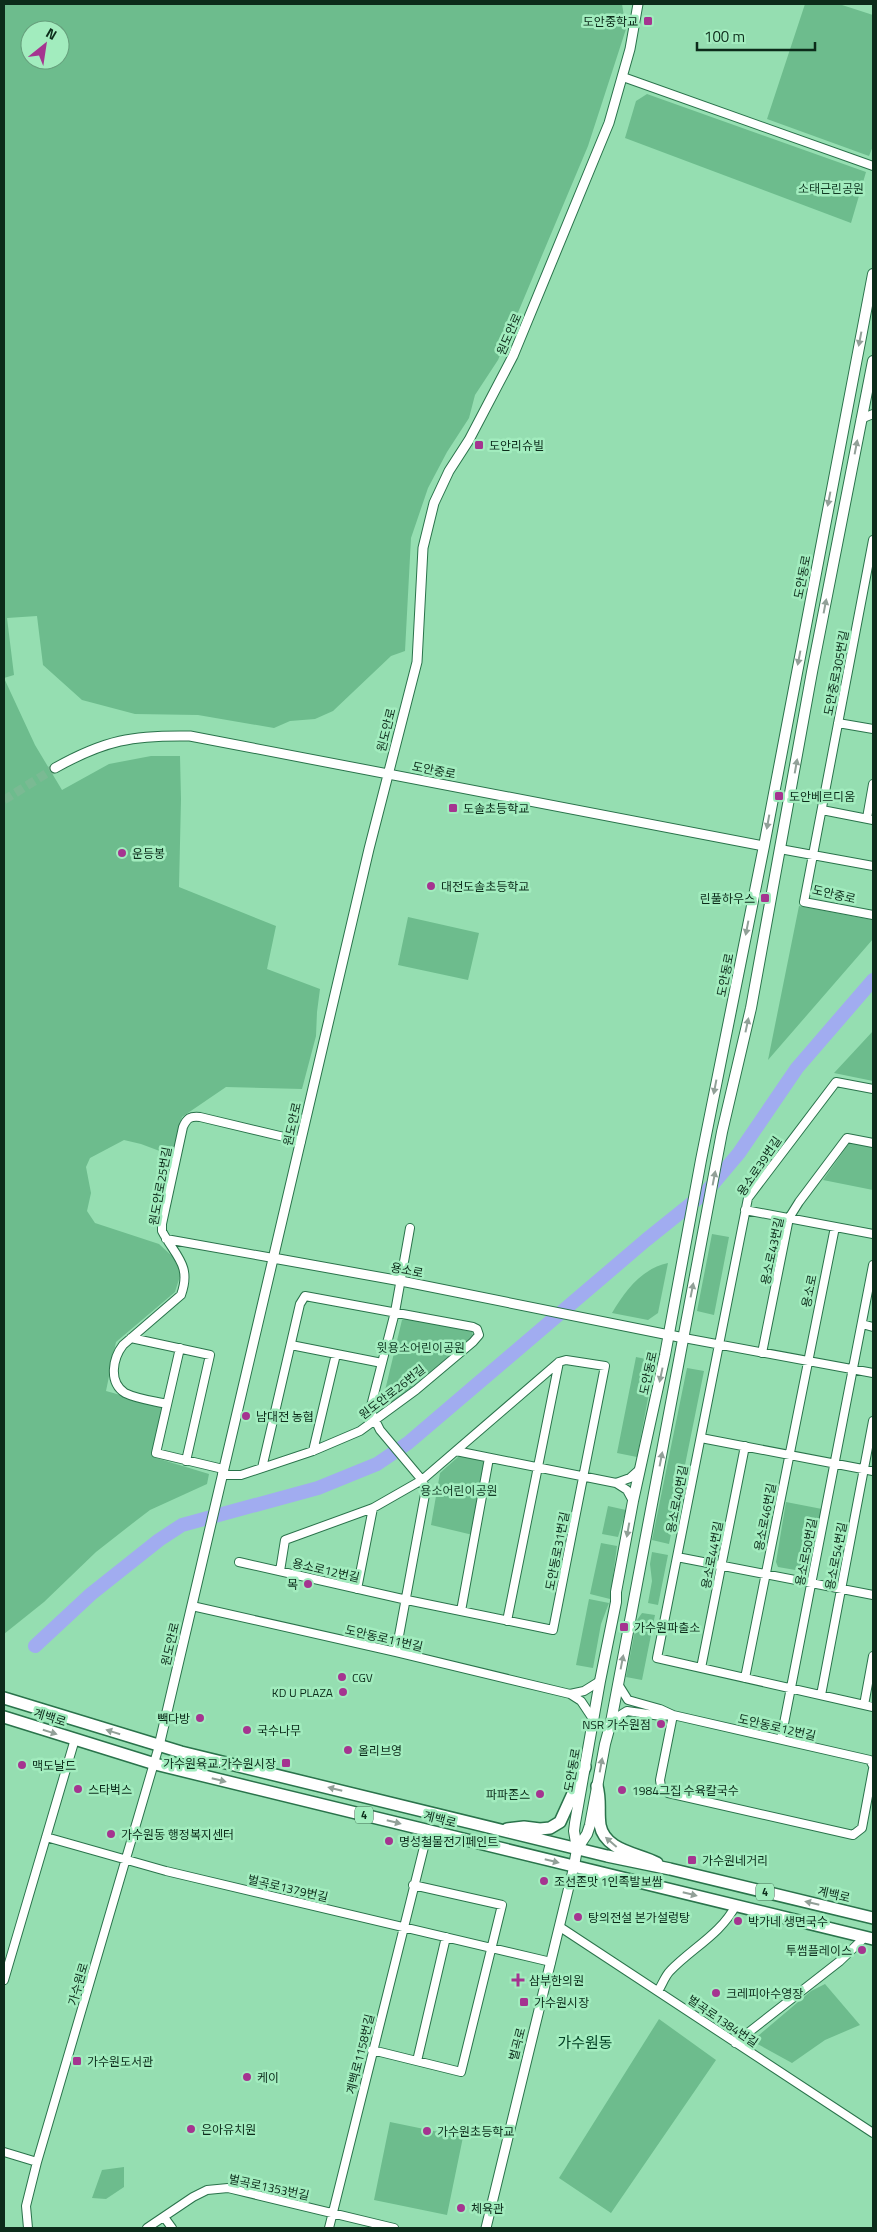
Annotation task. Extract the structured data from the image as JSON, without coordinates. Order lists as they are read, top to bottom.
{
  "streets": {
    "main road": [
      "도안동로",
      "도안중로",
      "계백로",
      "4"
    ],
    "street": [
      "원도안로",
      "도안중로305번길",
      "용소로39번길",
      "원도안로25번길",
      "용소로43번길",
      "용소로",
      "원도안로26번길",
      "용소로40번길",
      "용소로46번길",
      "도안동로31번길",
      "용소로50번길",
      "용소로44번길",
      "용소로54번길",
      "용소로12번길",
      "도안동로11번길",
      "도안동로12번길",
      "벌곡로1379번길",
      "가수원로",
      "벌곡로1384번길",
      "벌곡로",
      "계백로1158번길",
      "벌곡로1353번길"
    ]
  },
  "crossings": [
    ["원도안로", "도안중로"],
    ["원도안로", "원도안로25번길"],
    ["원도안로", "용소로"],
    ["원도안로", "원도안로26번길"],
    ["원도안로", "도안동로11번길"],
    ["원도안로", "계백로"],
    ["원도안로", "가수원로"],
    ["도안동로", "도안중로"],
    ["도안동로", "용소로"],
    ["도안동로", "계백로"],
    ["도안중로305번길", "도안중로"],
    ["용소로39번길", "용소로40번길"],
    ["용소로", "용소로46번길"],
    ["용소로40번길", "용소로44번길"],
    ["도안동로31번길", "용소로12번길"],
    ["용소로50번길", "도안동로12번길"],
    ["계백로", "가수원로"],
    ["계백로", "벌곡로"],
    ["계백로", "계백로1158번길"],
    ["벌곡로1379번길", "가수원로"],
    ["벌곡로1379번길", "벌곡로"],
    ["벌곡로1379번길", "계백로1158번길"],
    ["벌곡로1384번길", "벌곡로"],
    ["계백로1158번길", "벌곡로1353번길"]
  ],
  "districts": ["가수원동"],
  "parks": ["소태근린공원", "윗용소어린이공원", "용소어린이공원"],
  "places": {
    "transit": [
      "도안중학교",
      "도안리슈빌",
      "도안베르디움",
      "도솔초등학교",
      "린풀하우스",
      "가수원파출소",
      "가수원육교.가수원시장",
      "가수원네거리",
      "가수원시장",
      "가수원도서관"
    ],
    "other": [
      "운등봉",
      "대전도솔초등학교",
      "남대전 농협",
      "목",
      "CGV",
      "KD U PLAZA",
      "빽다방",
      "NSR 가수원점",
      "국수나무",
      "올리브영",
      "맥도날드",
      "스타벅스",
      "1984그집 수육칼국수",
      "파파존스",
      "가수원동 행정복지센터",
      "명성철물전기페인트",
      "조선존맛 1인족발보쌈",
      "탕의전설 본가설렁탕",
      "박가네 생면국수",
      "투썸플레이스",
      "크레피아수영장",
      "케이",
      "은아유치원",
      "가수원초등학교",
      "체육관"
    ],
    "health": ["삼부한의원"]
  },
  "scale_bar": "100 m",
  "north": "top right"
}
